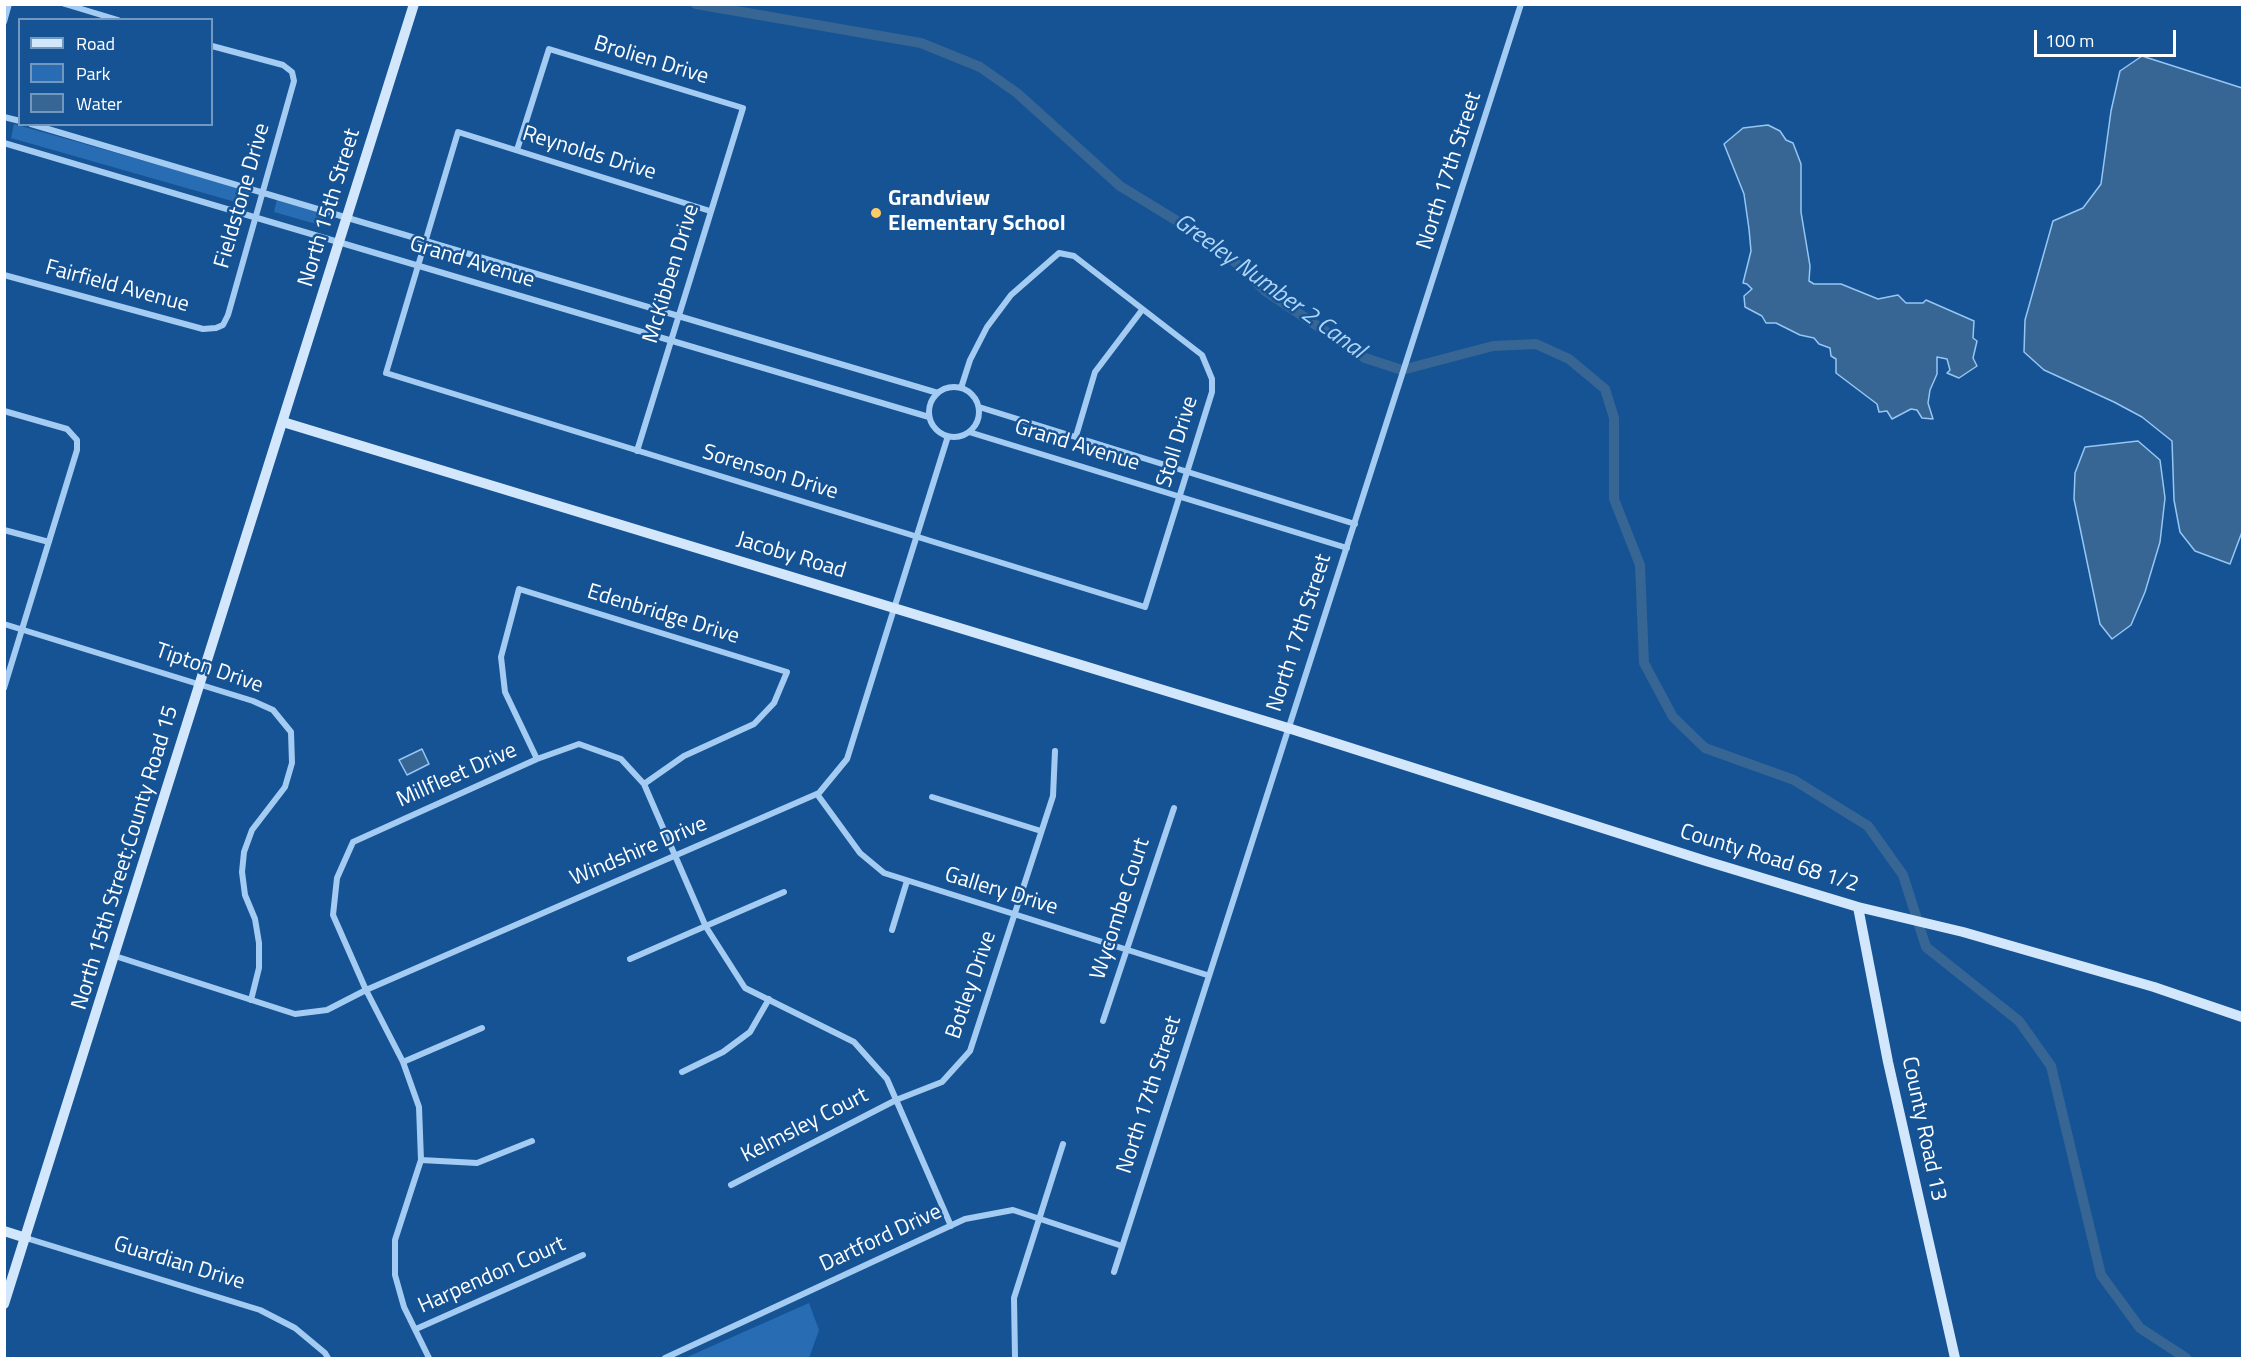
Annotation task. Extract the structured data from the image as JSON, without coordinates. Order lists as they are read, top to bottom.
{
  "streets": {
    "street": [
      "Brolien Drive",
      "Reynolds Drive",
      "North 17th Street",
      "Fieldstone Drive",
      "North 15th Street",
      "Grand Avenue",
      "McKibben Drive",
      "Fairfield Avenue",
      "Stoll Drive",
      "Sorenson Drive",
      "Jacoby Road",
      "Edenbridge Drive",
      "Tipton Drive",
      "Millfleet Drive",
      "Windshire Drive",
      "North 15th Street;County Road 15",
      "County Road 68 1/2",
      "Gallery Drive",
      "Wycombe Court",
      "Botley Drive",
      "Kelmsley Court",
      "County Road 13",
      "Dartford Drive",
      "Guardian Drive",
      "Harpendon Court"
    ]
  },
  "crossings": [
    ["Brolien Drive", "Reynolds Drive"],
    ["Brolien Drive", "McKibben Drive"],
    ["Reynolds Drive", "Grand Avenue"],
    ["Reynolds Drive", "McKibben Drive"],
    ["North 17th Street", "Grand Avenue"],
    ["North 17th Street", "Jacoby Road"],
    ["North 17th Street", "County Road 68 1/2"],
    ["North 17th Street", "Gallery Drive"],
    ["North 17th Street", "Dartford Drive"],
    ["Fieldstone Drive", "Grand Avenue"],
    ["Fieldstone Drive", "Fairfield Avenue"],
    ["North 15th Street", "Grand Avenue"],
    ["North 15th Street", "Jacoby Road"],
    ["North 15th Street", "North 15th Street;County Road 15"],
    ["Grand Avenue", "McKibben Drive"],
    ["Grand Avenue", "Stoll Drive"],
    ["Grand Avenue", "Sorenson Drive"],
    ["Grand Avenue", "Windshire Drive"],
    ["McKibben Drive", "Sorenson Drive"],
    ["Stoll Drive", "Sorenson Drive"],
    ["Stoll Drive", "Windshire Drive"],
    ["Sorenson Drive", "Windshire Drive"],
    ["Jacoby Road", "Windshire Drive"],
    ["Jacoby Road", "North 15th Street;County Road 15"],
    ["Jacoby Road", "County Road 68 1/2"],
    ["Edenbridge Drive", "Millfleet Drive"],
    ["Tipton Drive", "Windshire Drive"],
    ["Tipton Drive", "North 15th Street;County Road 15"],
    ["Millfleet Drive", "Windshire Drive"],
    ["Millfleet Drive", "Botley Drive"],
    ["Millfleet Drive", "Kelmsley Court"],
    ["Millfleet Drive", "Dartford Drive"],
    ["Windshire Drive", "North 15th Street;County Road 15"],
    ["Windshire Drive", "Gallery Drive"],
    ["North 15th Street;County Road 15", "Guardian Drive"],
    ["County Road 68 1/2", "County Road 13"],
    ["Gallery Drive", "Wycombe Court"],
    ["Gallery Drive", "Botley Drive"],
    ["Botley Drive", "Kelmsley Court"]
  ],
  "water": ["Greeley Number 2 Canal"],
  "places": ["Grandview Elementary School"],
  "legend": ["Road", "Park", "Water"],
  "scale_bar": "100 m"
}
